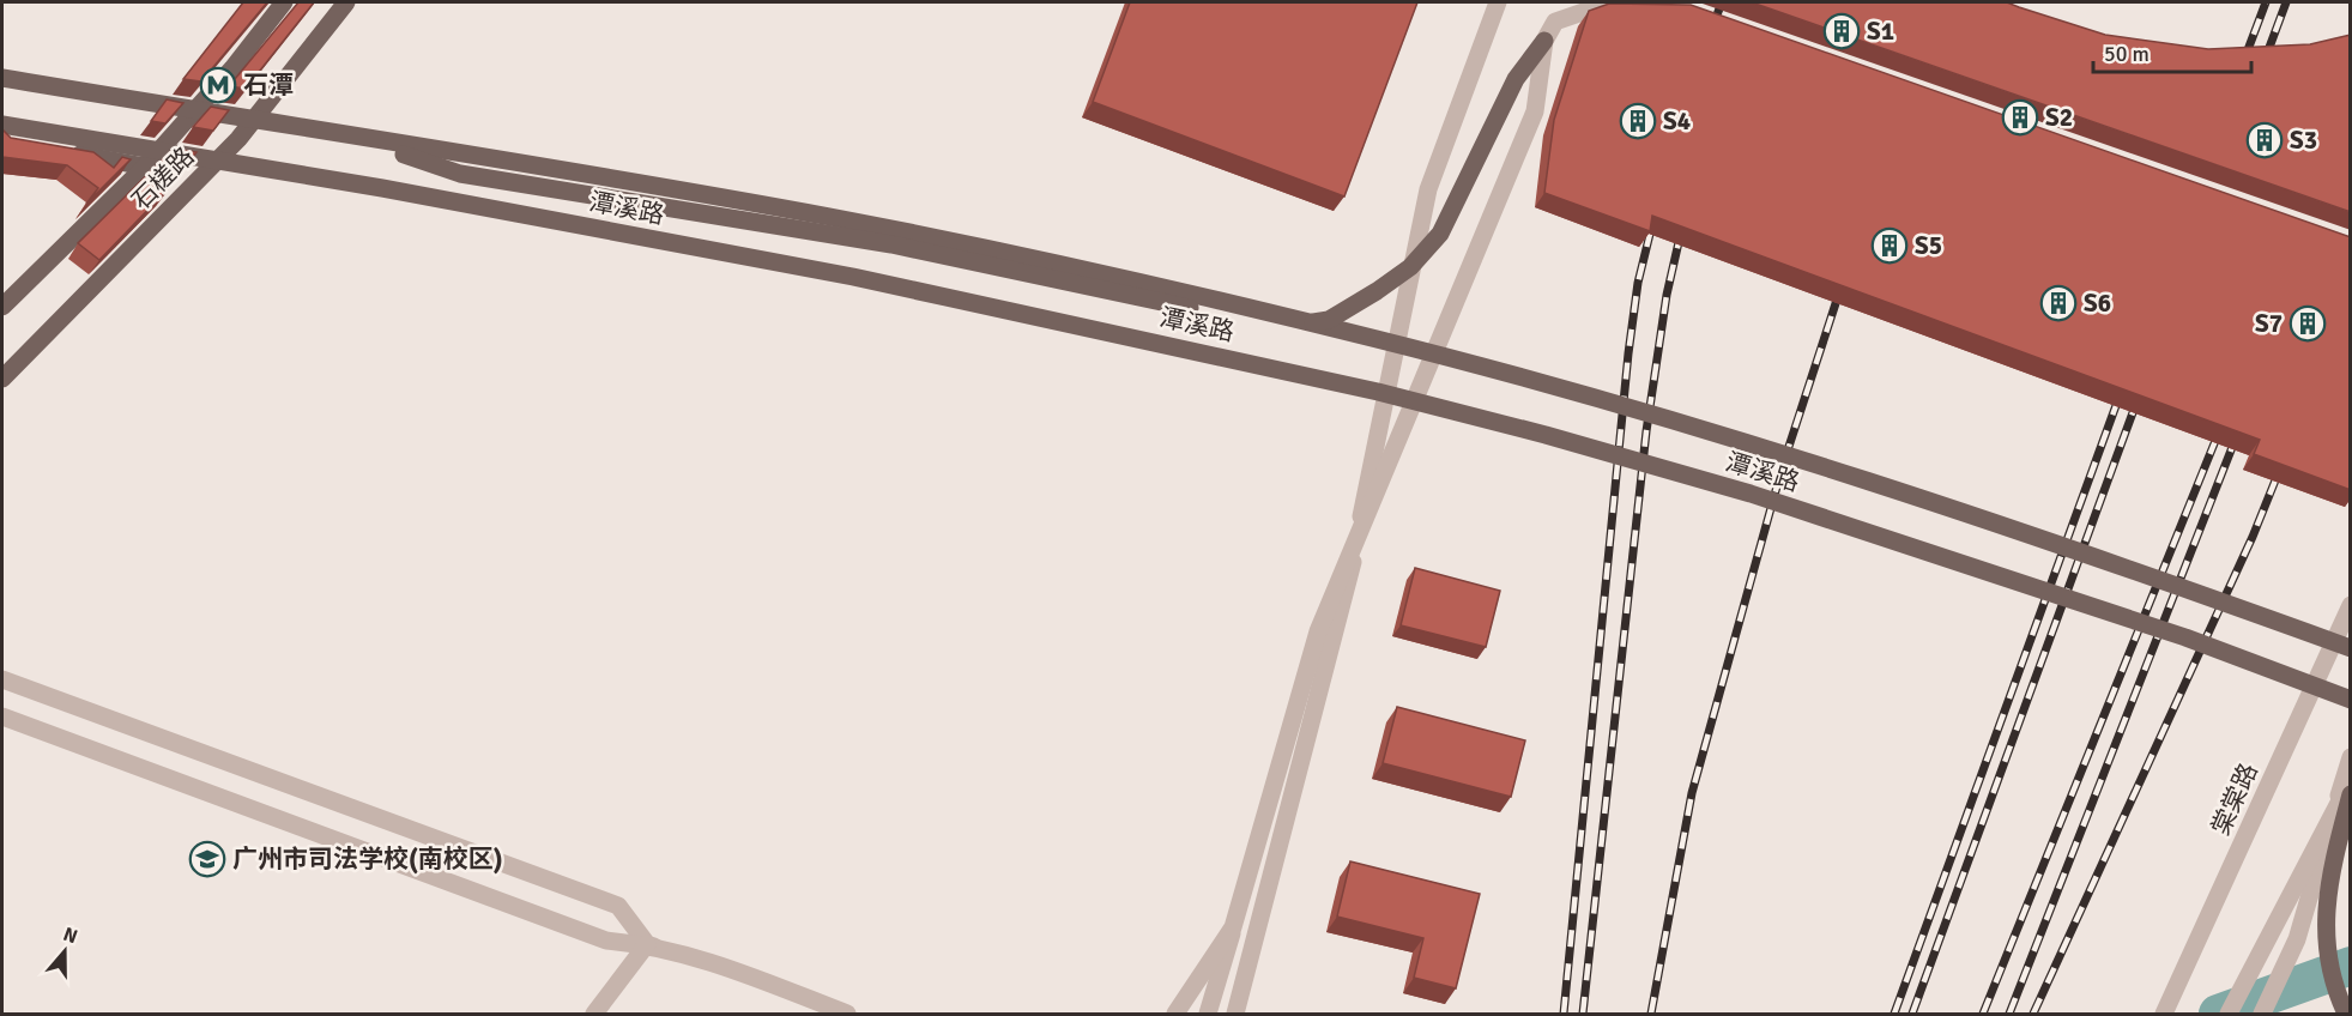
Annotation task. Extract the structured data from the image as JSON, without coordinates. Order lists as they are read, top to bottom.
{
  "streets": {
    "main road": ["石槎路", "潭溪路"],
    "street": ["棠棠路"]
  },
  "places": {
    "building": [
      "S1",
      "S2",
      "S4",
      "S3",
      "S5",
      "S6",
      "S7"
    ],
    "metro station": ["石潭"],
    "school or university": ["广州市司法学校(南校区)"]
  },
  "scale_bar": "50 m",
  "north": "top"
}
